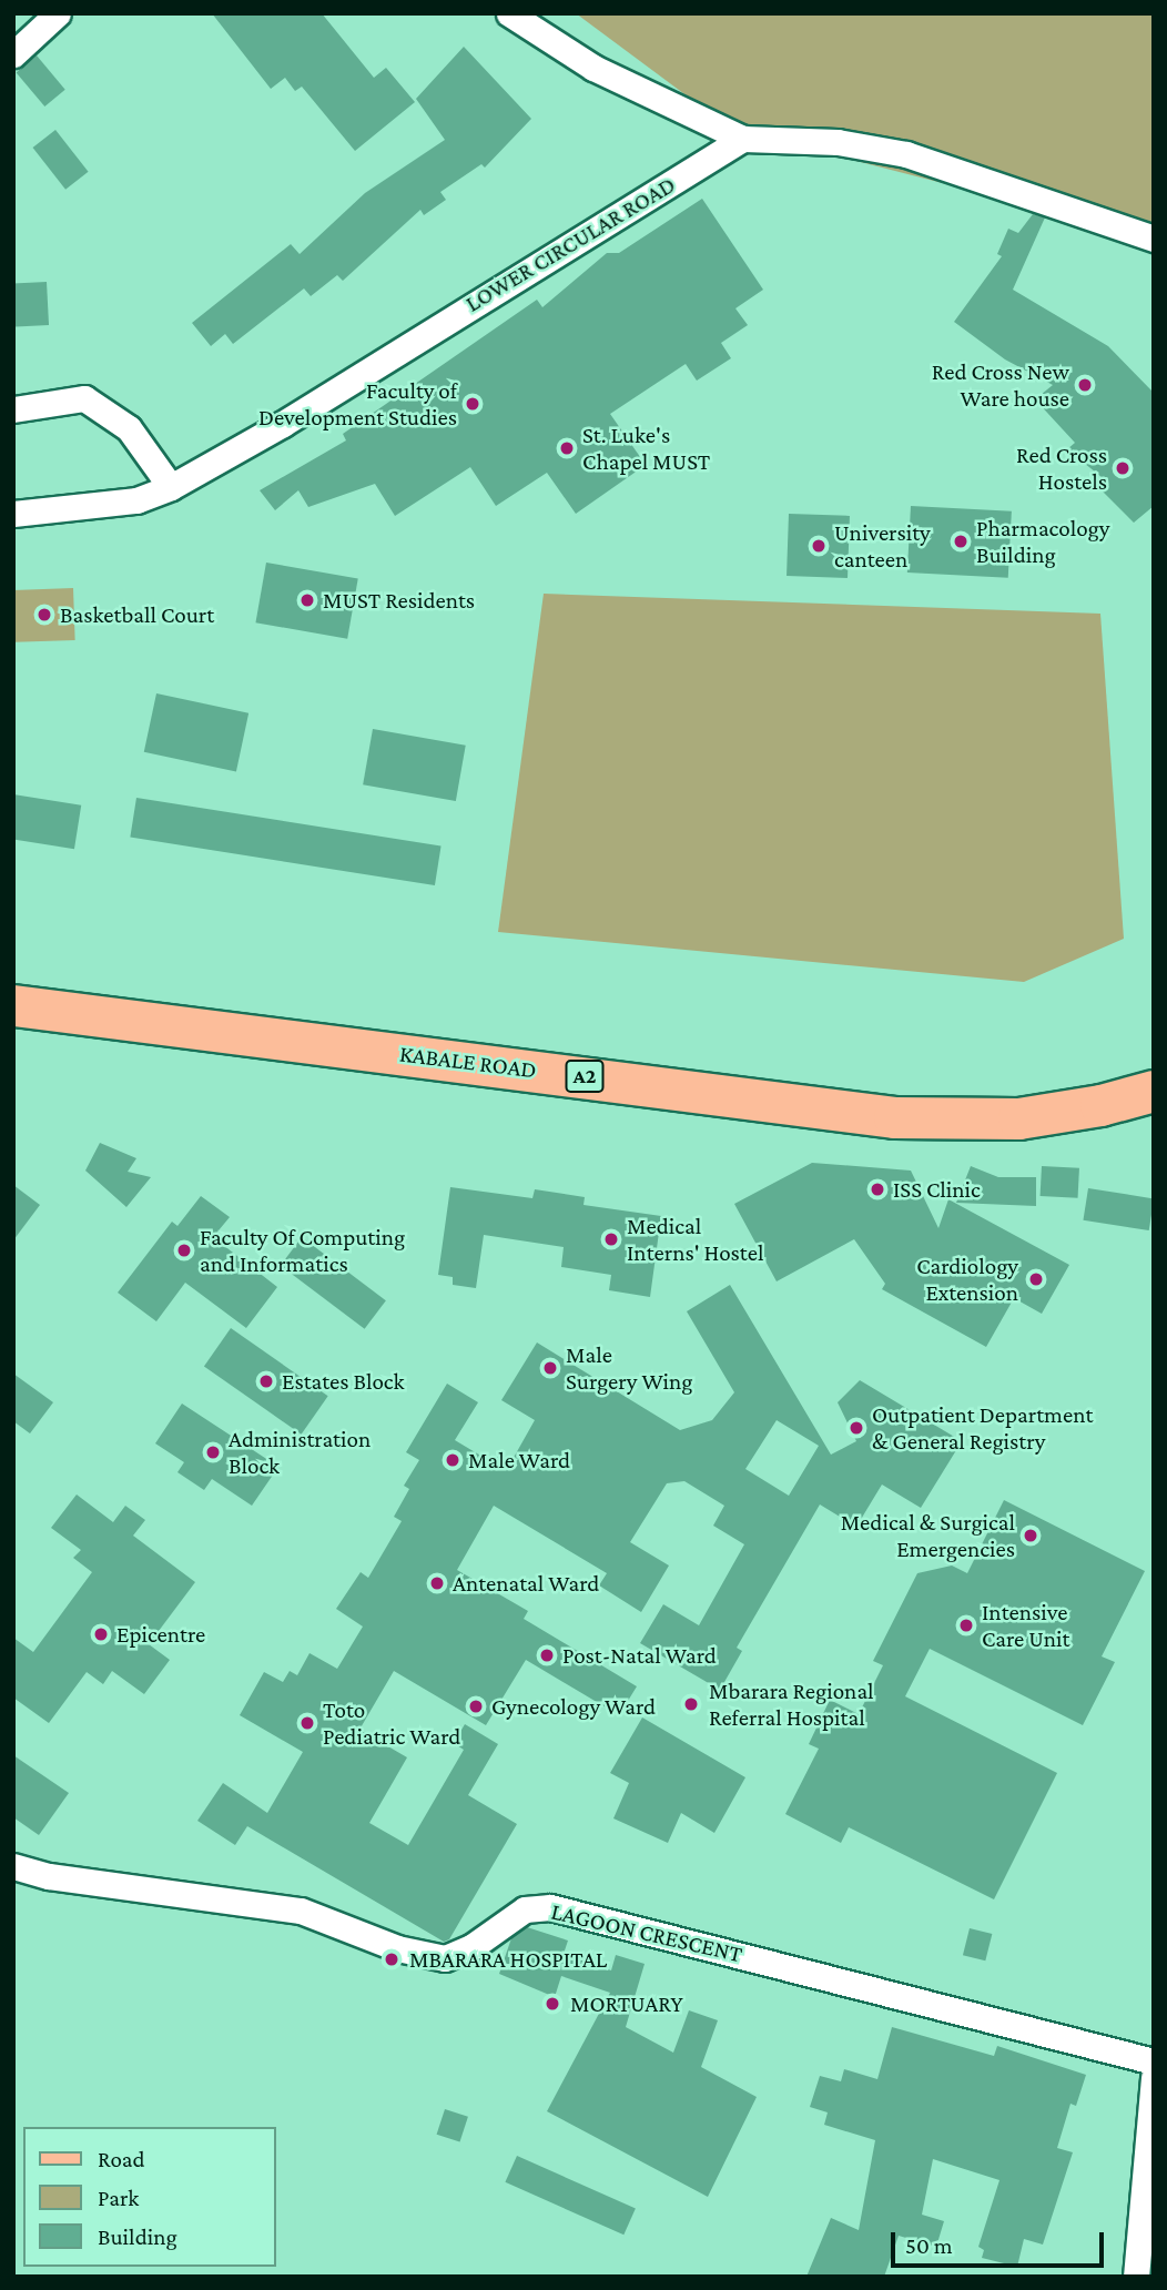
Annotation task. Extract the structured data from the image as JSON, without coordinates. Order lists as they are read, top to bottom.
{
  "streets": {
    "main road": ["KABALE ROAD", "A2"],
    "street": ["LOWER CIRCULAR ROAD", "LAGOON CRESCENT"]
  },
  "places": [
    "Red Cross New Ware house",
    "Faculty of Development Studies",
    "St. Luke's Chapel MUST",
    "Red Cross Hostels",
    "Pharmacology Building",
    "University canteen",
    "MUST Residents",
    "Basketball Court",
    "ISS Clinic",
    "Medical Interns' Hostel",
    "Faculty Of Computing and Informatics",
    "Cardiology Extension",
    "Male Surgery Wing",
    "Estates Block",
    "Outpatient Department & General Registry",
    "Administration Block",
    "Male Ward",
    "Medical & Surgical Emergencies",
    "Antenatal Ward",
    "Intensive Care Unit",
    "Epicentre",
    "Post-Natal Ward",
    "Mbarara Regional Referral Hospital",
    "Gynecology Ward",
    "Toto Pediatric Ward",
    "MBARARA HOSPITAL",
    "MORTUARY"
  ],
  "legend": ["Road", "Park", "Building"],
  "scale_bar": "50 m"
}
